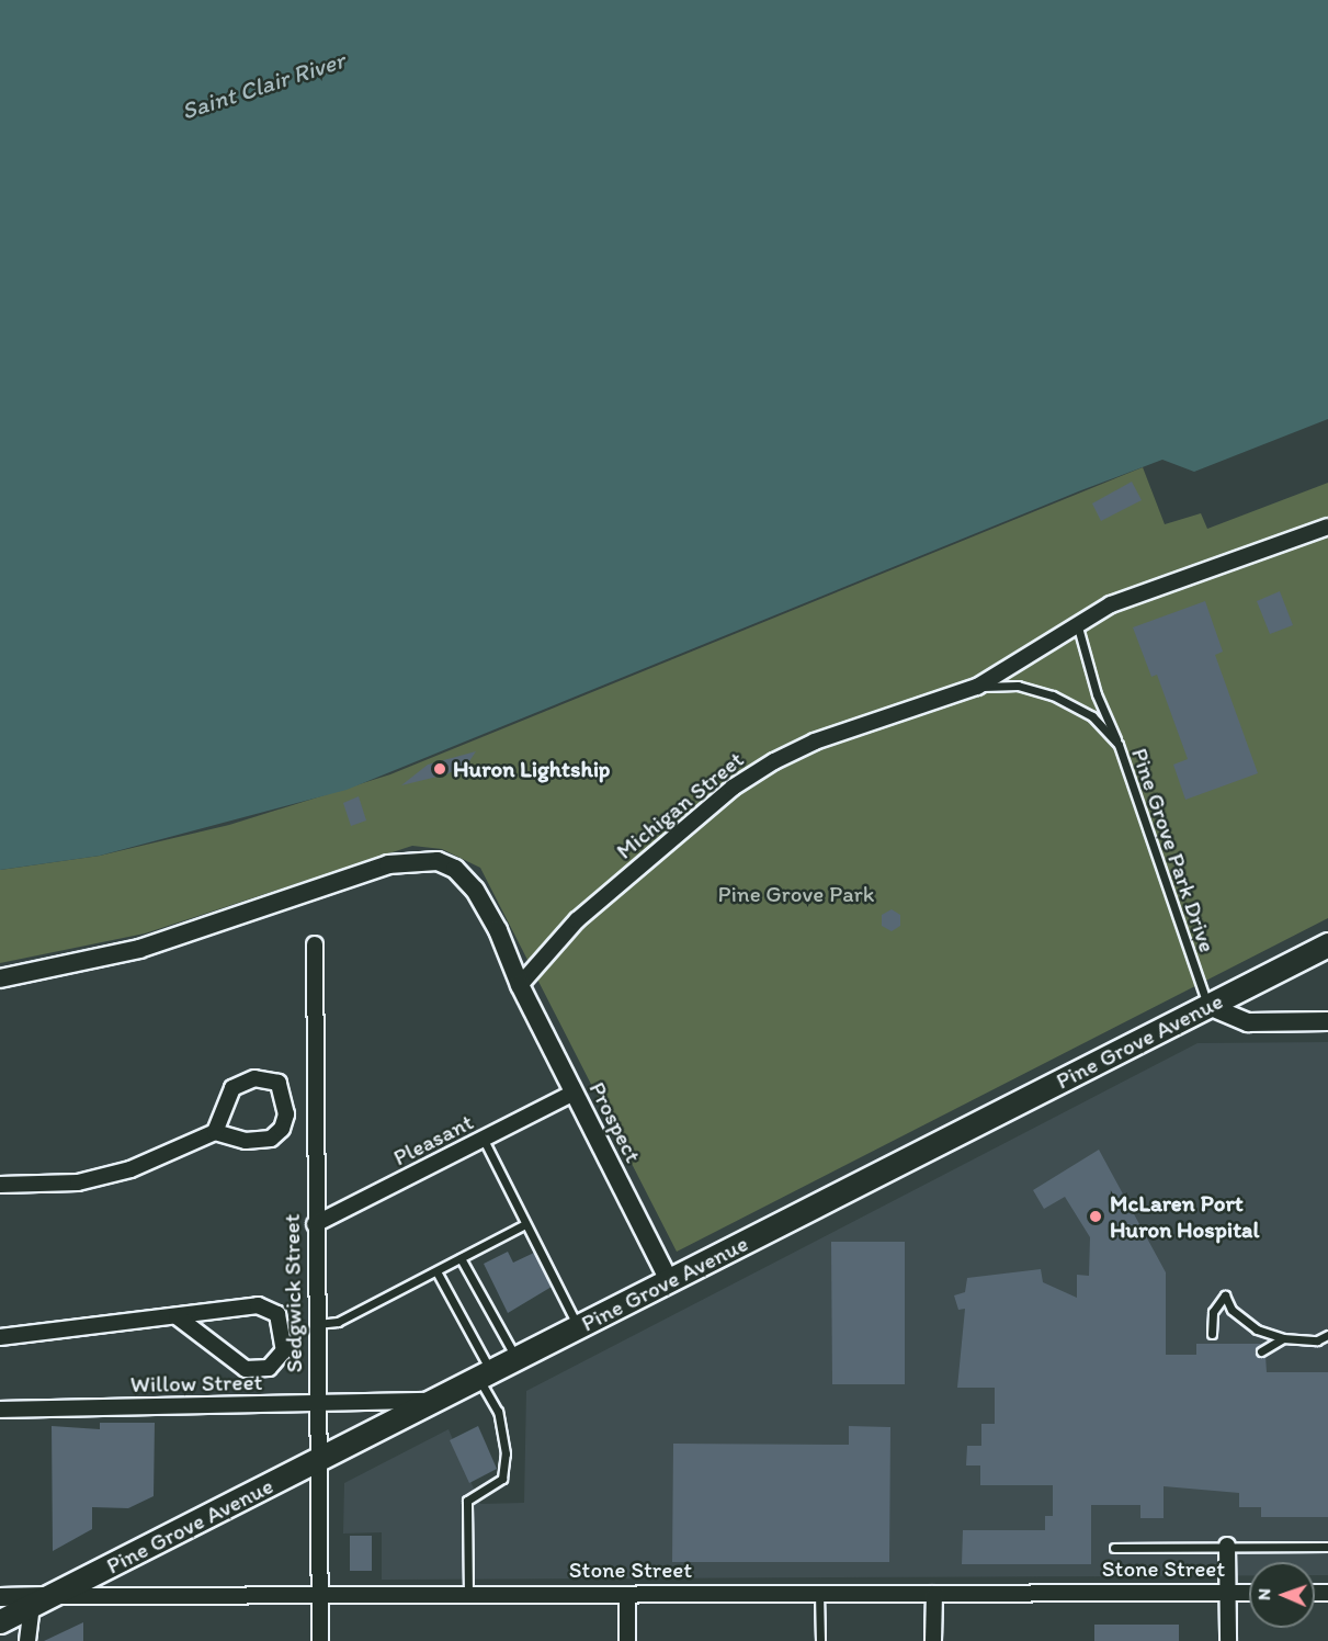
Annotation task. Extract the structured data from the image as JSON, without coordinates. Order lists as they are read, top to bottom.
{
  "streets": {
    "main road": ["Pine Grove Avenue"],
    "street": [
      "Michigan Street",
      "Prospect",
      "Pleasant",
      "Sedgwick Street",
      "Willow Street",
      "Stone Street"
    ],
    "lane": ["Pine Grove Park Drive"]
  },
  "crossings": [
    ["Michigan Street", "Pine Grove Park Drive"],
    ["Michigan Street", "Prospect"],
    ["Pine Grove Park Drive", "Pine Grove Avenue"],
    ["Pine Grove Avenue", "Prospect"],
    ["Pine Grove Avenue", "Sedgwick Street"],
    ["Pine Grove Avenue", "Willow Street"],
    ["Pine Grove Avenue", "Stone Street"],
    ["Prospect", "Pleasant"],
    ["Pleasant", "Sedgwick Street"],
    ["Sedgwick Street", "Willow Street"],
    ["Sedgwick Street", "Stone Street"]
  ],
  "water": ["Saint Clair River"],
  "parks": ["Pine Grove Park"],
  "places": ["Huron Lightship", "McLaren Port Huron Hospital"],
  "north": "left"
}
